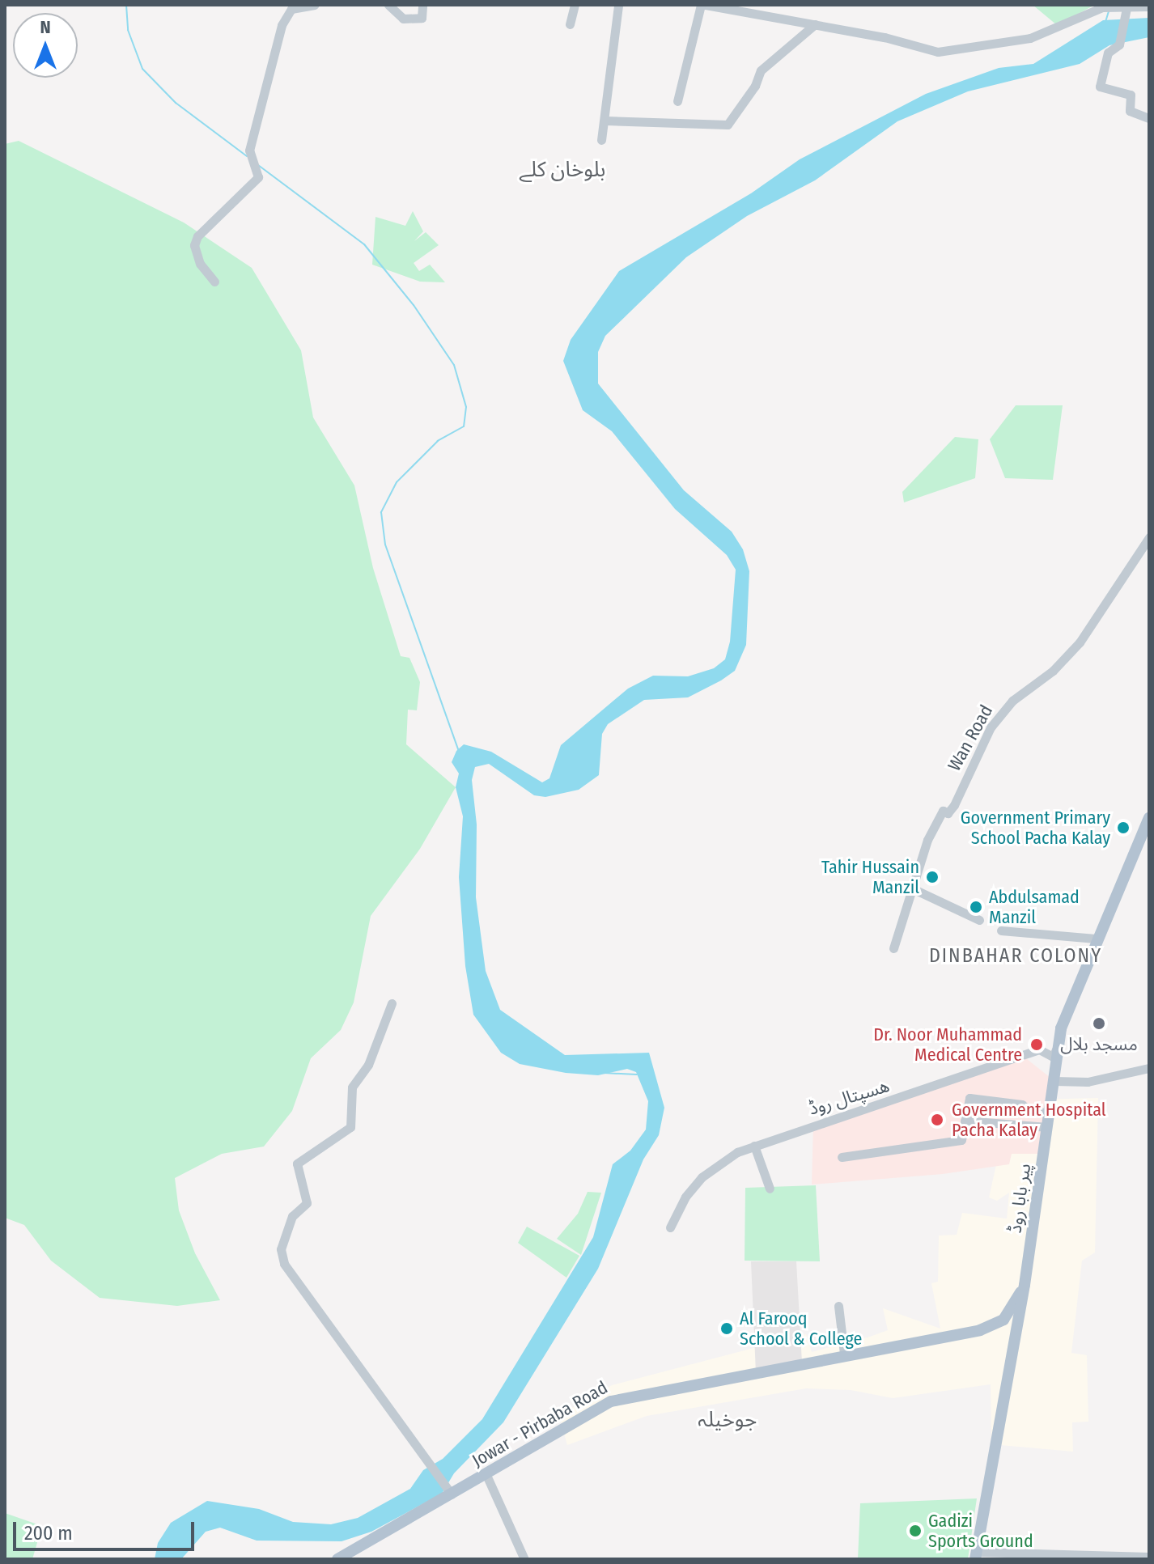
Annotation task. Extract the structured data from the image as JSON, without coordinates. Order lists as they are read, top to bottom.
{
  "streets": {
    "main road": ["پیر بابا روڈ", "Jowar - Pirbaba Road"],
    "street": ["Wan Road", "ھسپتال روڈ"]
  },
  "crossings": [
    ["ھسپتال روڈ", "پیر بابا روڈ"]
  ],
  "districts": ["بلوخان كلے", "DINBAHAR COLONY", "جوخیلہ"],
  "places": [
    "Government Primary School Pacha Kalay",
    "Tahir Hussain Manzil",
    "Abdulsamad Manzil",
    "مسجد بلال",
    "Dr. Noor Muhammad Medical Centre",
    "Government Hospital Pacha Kalay",
    "Al Farooq School & College",
    "Gadizi Sports Ground"
  ],
  "scale_bar": "200 m",
  "north": "top"
}
